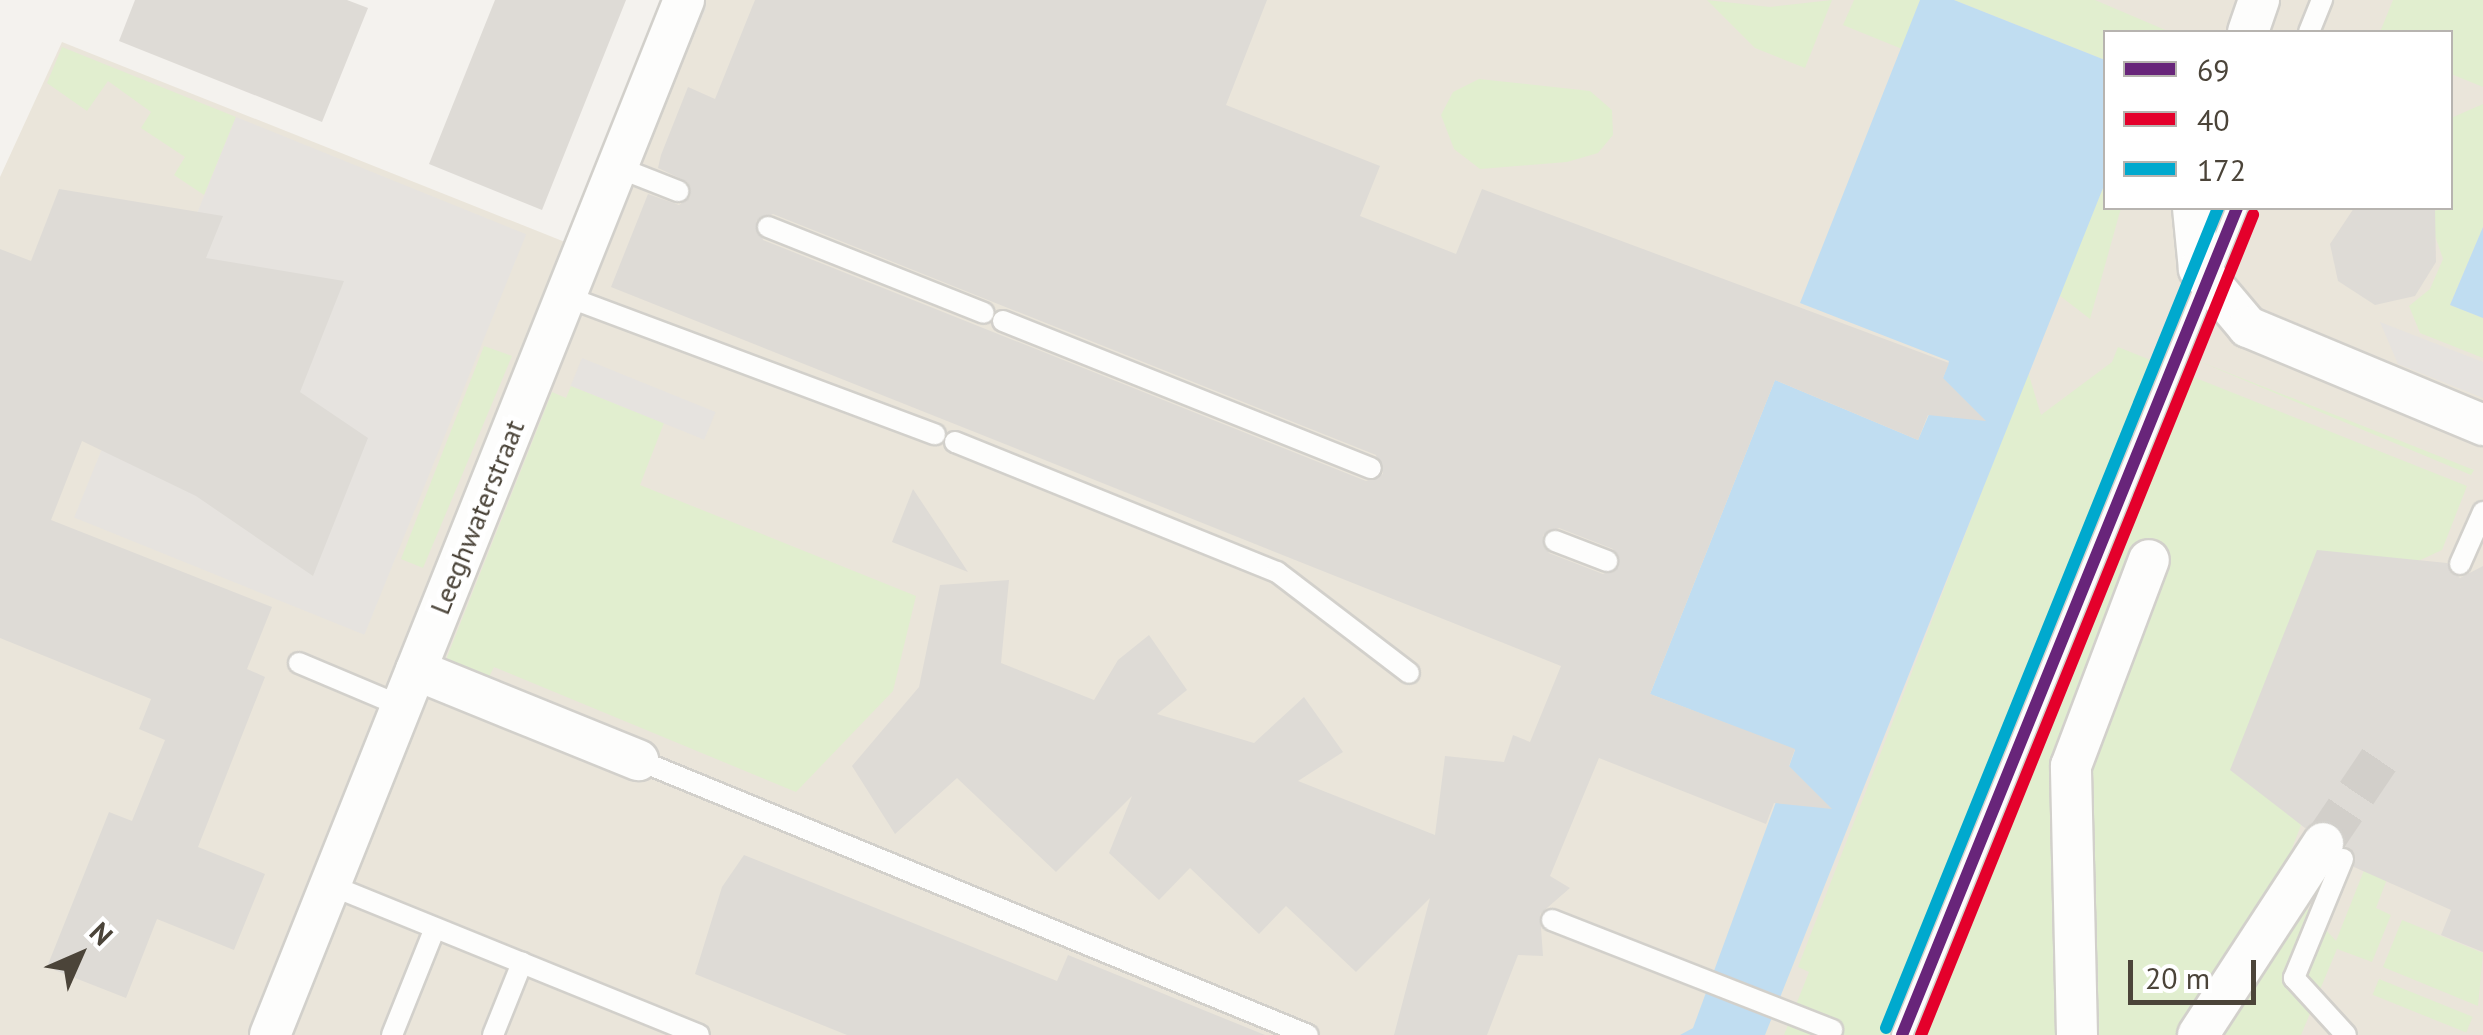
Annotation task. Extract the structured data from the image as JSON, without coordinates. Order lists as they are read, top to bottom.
{
  "streets": {
    "street": ["Leeghwaterstraat"]
  },
  "lines": ["transit line 69", "transit line 172", "transit line 40"],
  "legend": ["69", "40", "172"],
  "scale_bar": "20 m",
  "north": "top right"
}
